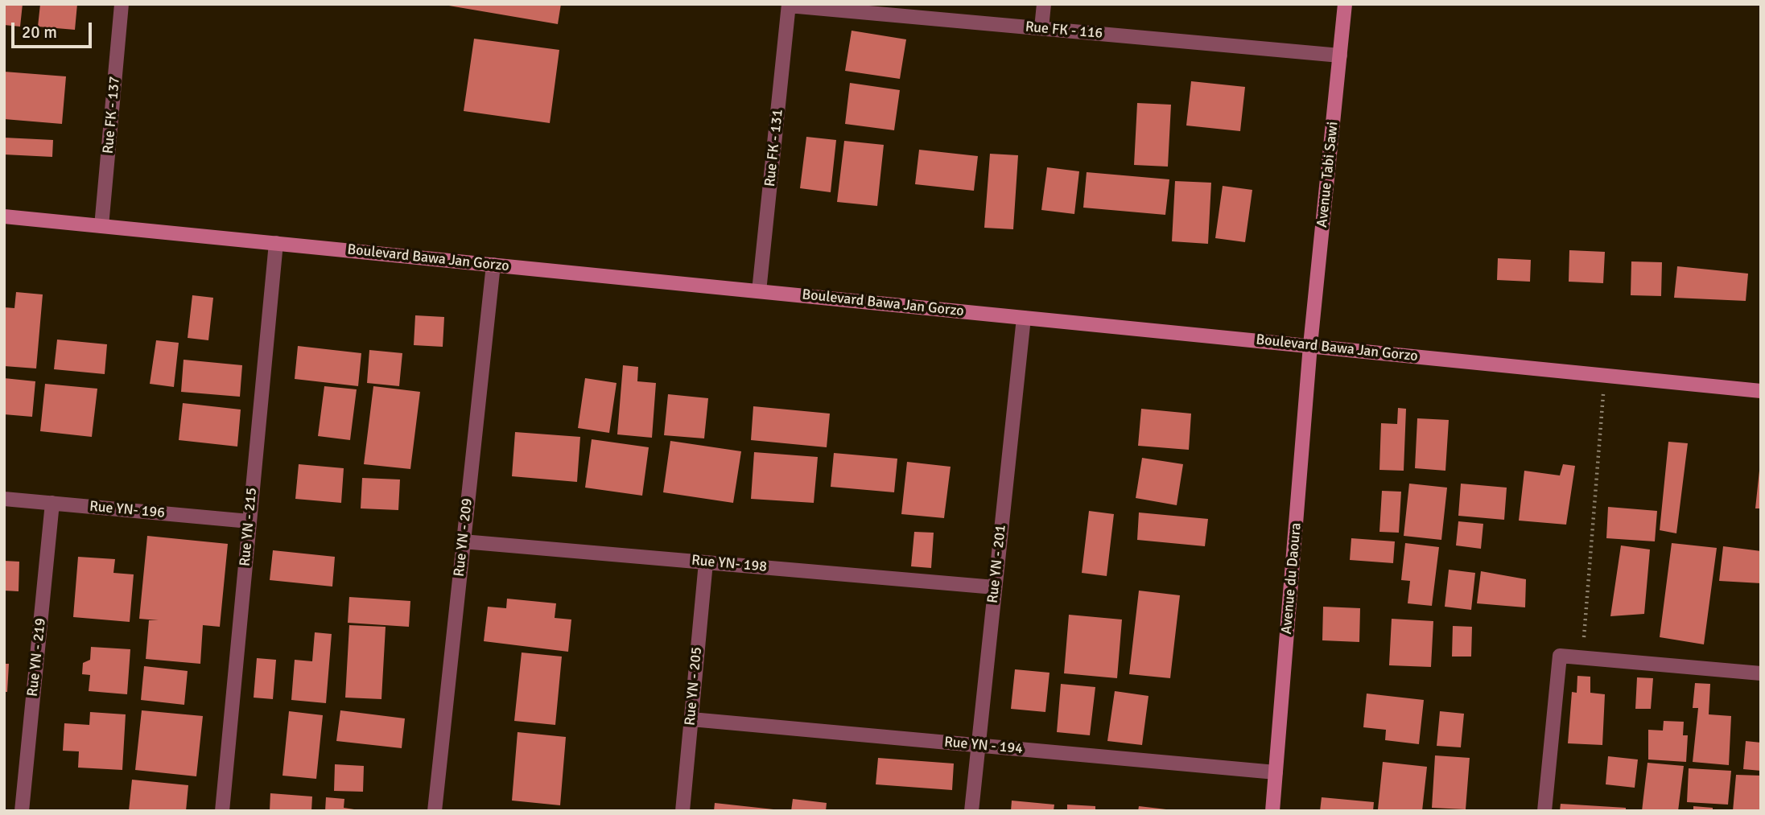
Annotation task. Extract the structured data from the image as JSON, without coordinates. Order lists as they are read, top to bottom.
{
  "streets": {
    "main road": ["Avenue Tabi Sawi", "Boulevard Bawa Jan Gorzo", "Avenue du Daoura"],
    "street": [
      "Rue FK - 116",
      "Rue FK - 137",
      "Rue FK - 131",
      "Rue YN- 196",
      "Rue YN - 215",
      "Rue YN - 209",
      "Rue YN- 198",
      "Rue YN - 201",
      "Rue YN - 219",
      "Rue YN - 205",
      "Rue YN - 194"
    ]
  },
  "crossings": [
    ["Rue FK - 116", "Rue FK - 131"],
    ["Rue FK - 116", "Avenue Tabi Sawi"],
    ["Rue FK - 137", "Boulevard Bawa Jan Gorzo"],
    ["Rue FK - 131", "Boulevard Bawa Jan Gorzo"],
    ["Avenue Tabi Sawi", "Boulevard Bawa Jan Gorzo"],
    ["Avenue Tabi Sawi", "Avenue du Daoura"],
    ["Boulevard Bawa Jan Gorzo", "Rue YN - 215"],
    ["Boulevard Bawa Jan Gorzo", "Rue YN - 209"],
    ["Boulevard Bawa Jan Gorzo", "Rue YN - 201"],
    ["Boulevard Bawa Jan Gorzo", "Avenue du Daoura"],
    ["Rue YN- 196", "Rue YN - 215"],
    ["Rue YN- 196", "Rue YN - 219"],
    ["Rue YN - 209", "Rue YN- 198"],
    ["Rue YN- 198", "Rue YN - 201"],
    ["Rue YN- 198", "Rue YN - 205"],
    ["Rue YN - 201", "Rue YN - 194"],
    ["Avenue du Daoura", "Rue YN - 194"],
    ["Rue YN - 205", "Rue YN - 194"]
  ],
  "scale_bar": "20 m"
}
